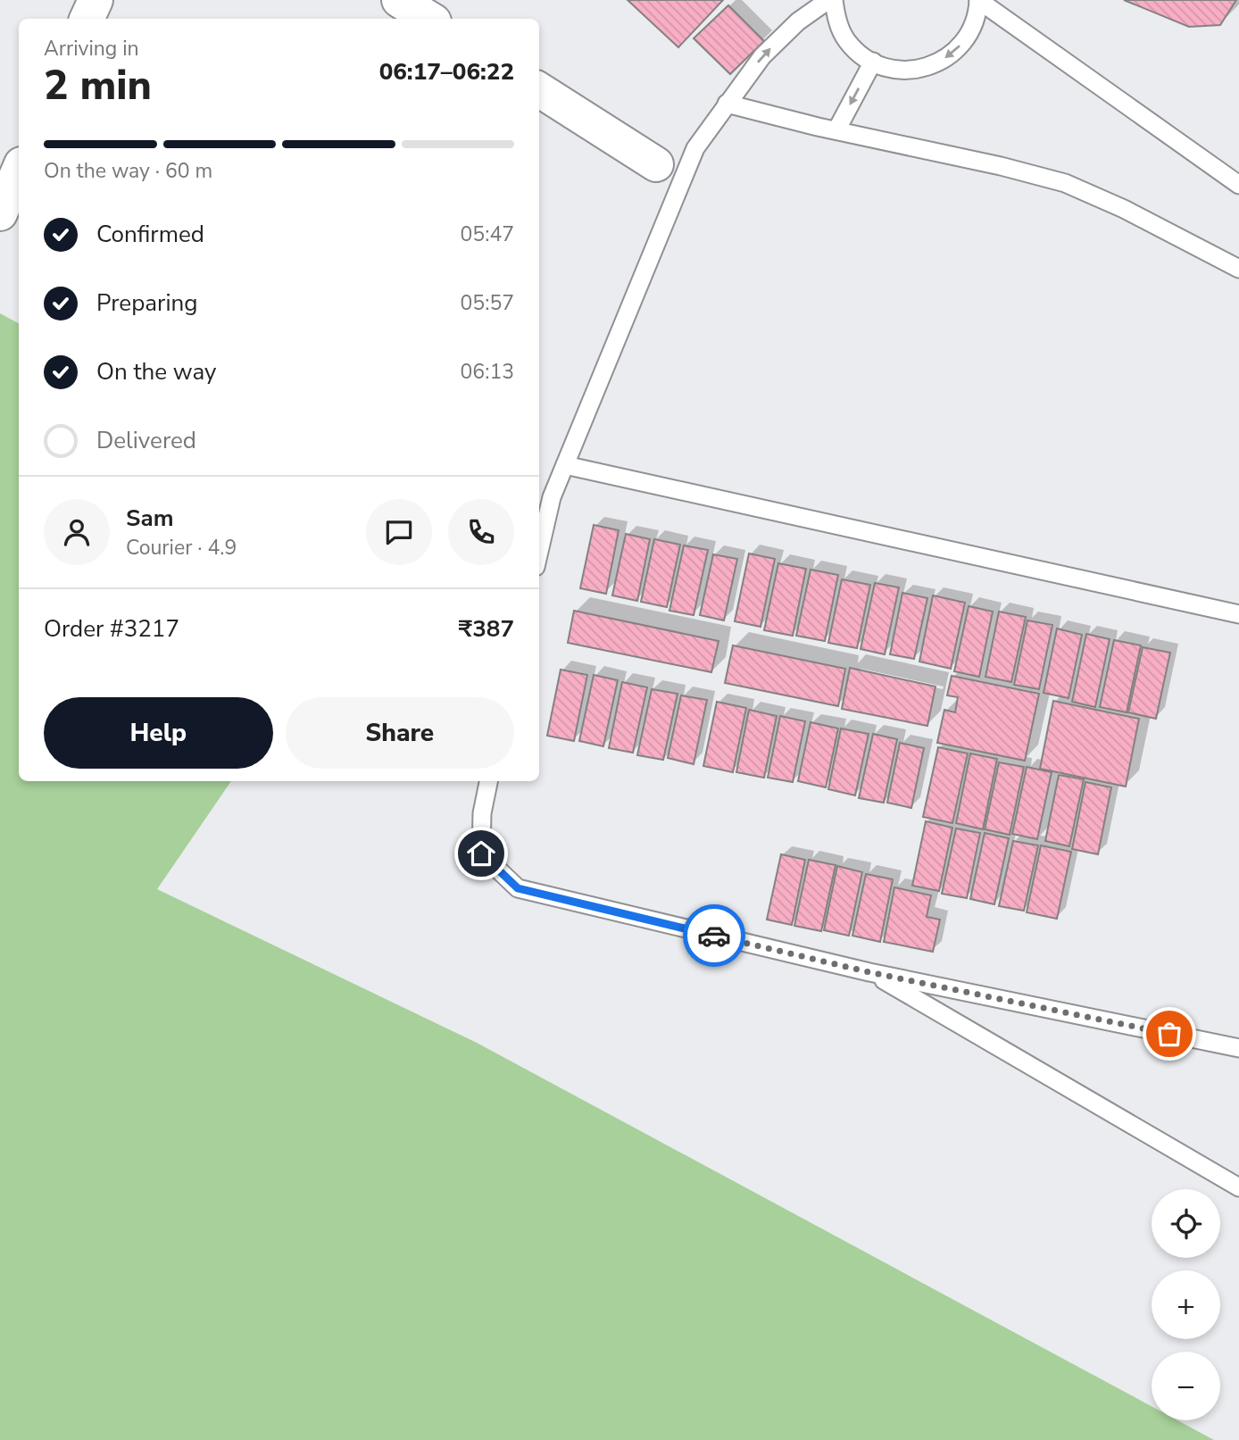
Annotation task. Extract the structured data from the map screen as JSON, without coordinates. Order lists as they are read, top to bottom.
{
  "page": {
    "heading": ["2 min", "Arriving in", "06:17–06:22"],
    "panel": [
      "Sam",
      "Courier · 4.9",
      "Order #3217",
      "₹387"
    ],
    "bar": "On the way · 60 m",
    "list": [
      ["Confirmed", "05:47"],
      ["Preparing", "05:57"],
      ["On the way", "06:13"],
      "Delivered"
    ],
    "buttons": ["Help", "Share"],
    "map_buttons": ["+", "−"]
  }
}
